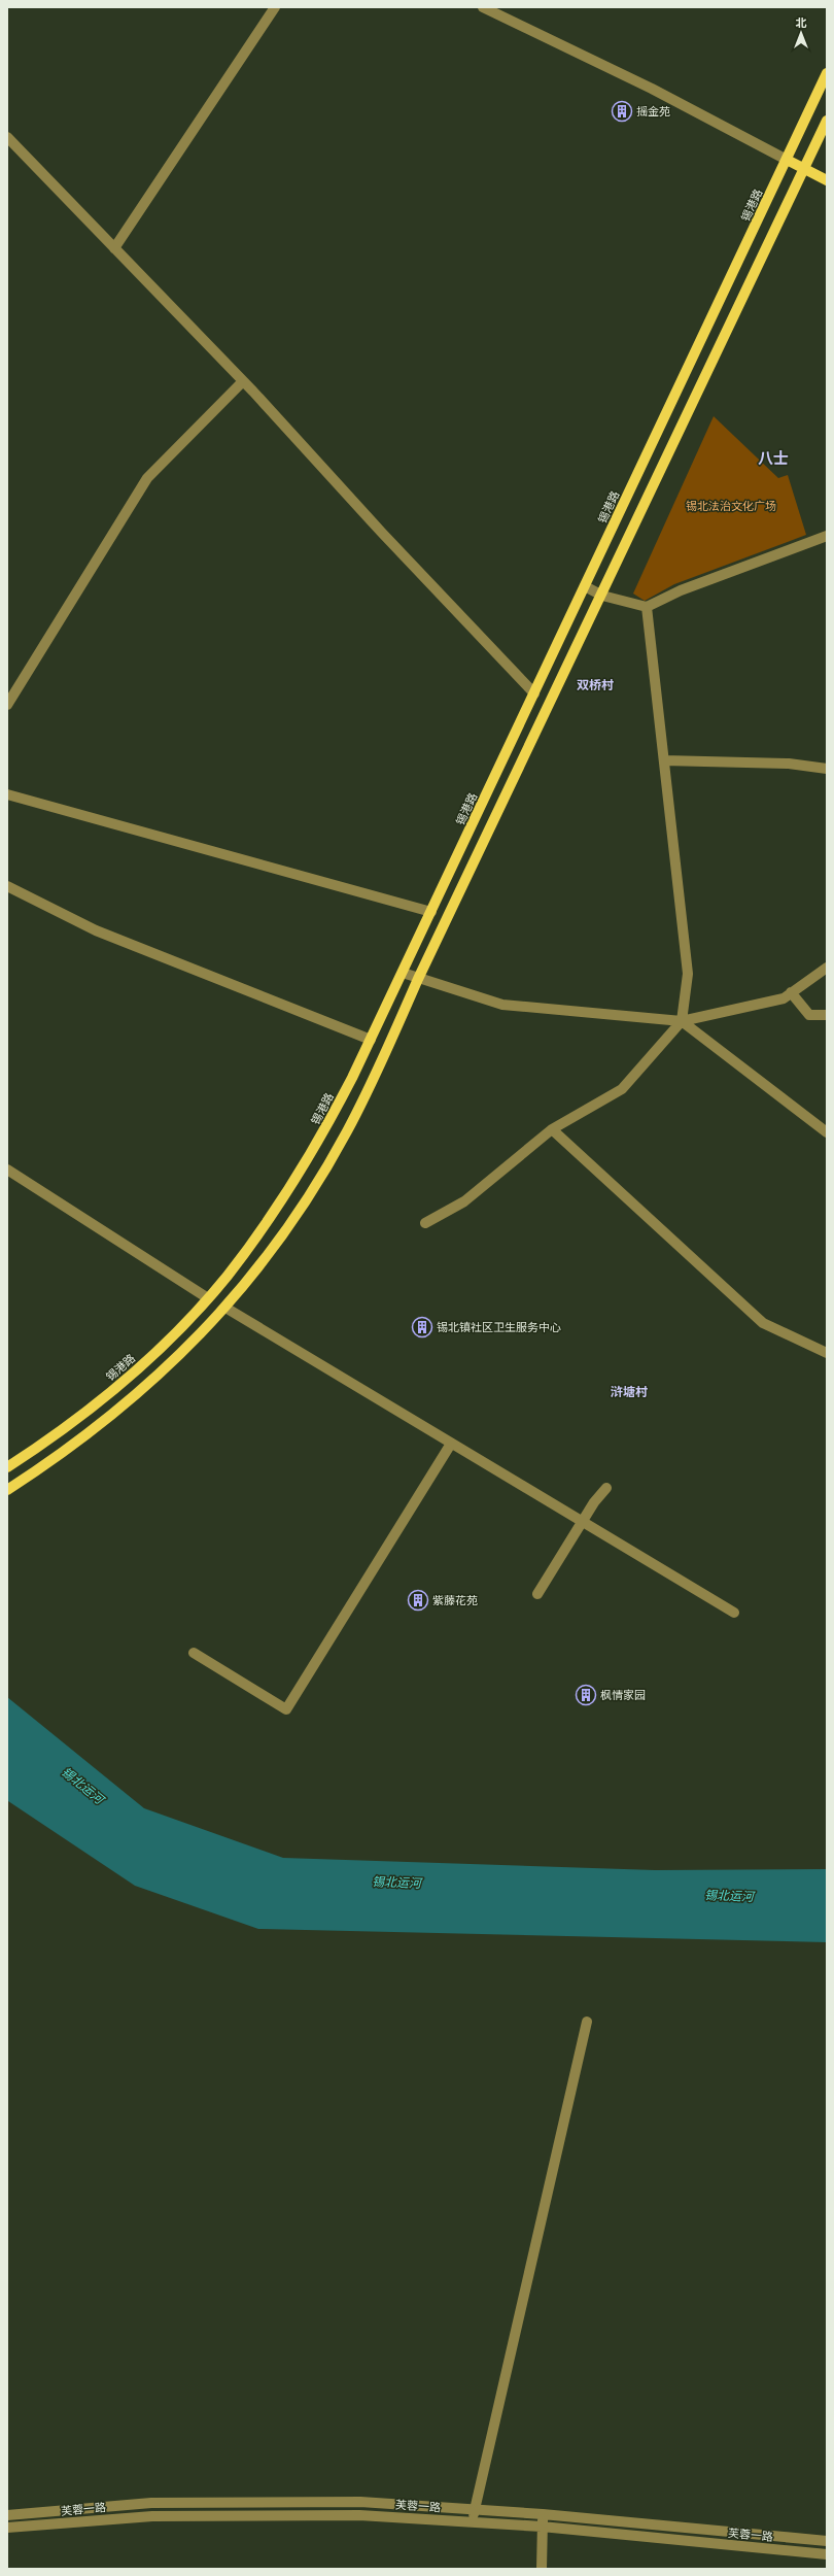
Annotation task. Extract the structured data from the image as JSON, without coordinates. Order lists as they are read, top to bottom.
{
  "streets": {
    "main road": ["锡港路"],
    "street": ["芙蓉一路"]
  },
  "districts": ["八士", "双桥村", "浒塘村"],
  "water": ["锡北运河"],
  "parks": ["锡北法治文化广场"],
  "places": {
    "building": [
      "摇金苑",
      "锡北镇社区卫生服务中心",
      "紫藤花苑",
      "枫情家园"
    ]
  },
  "north": "top"
}
